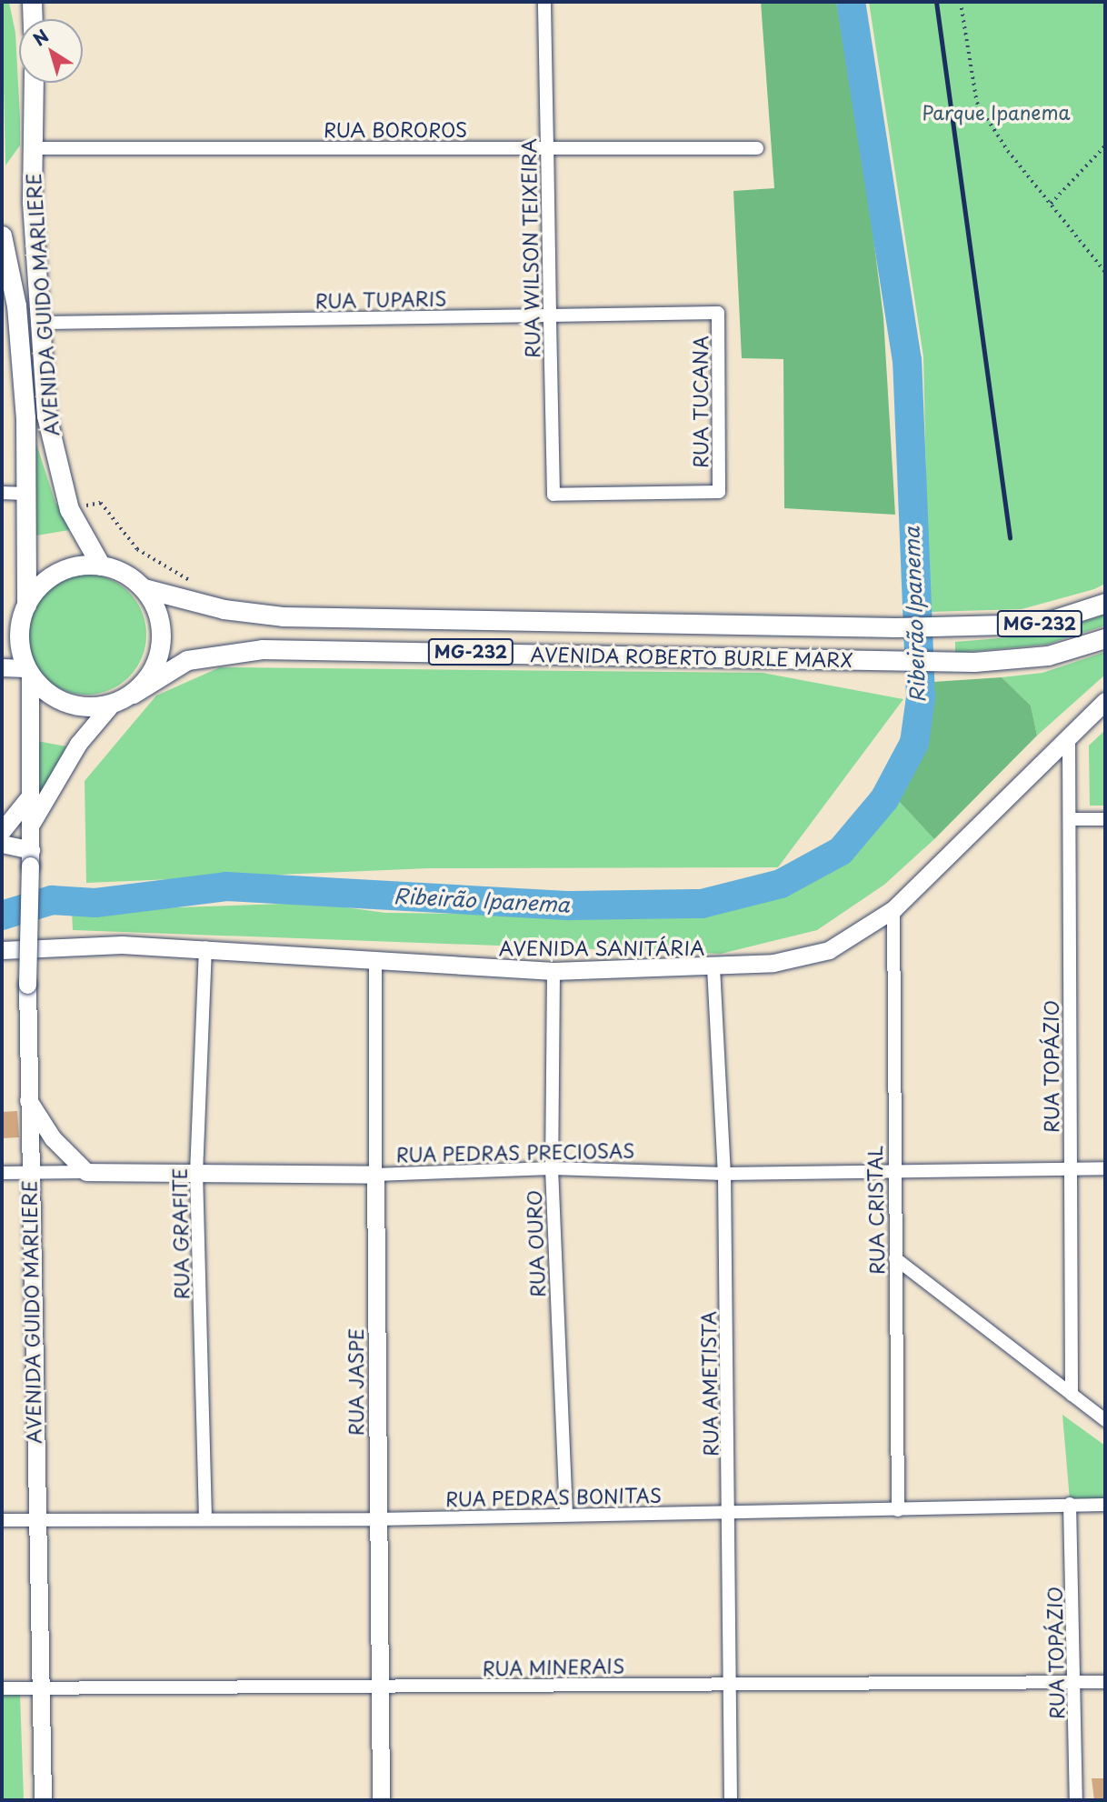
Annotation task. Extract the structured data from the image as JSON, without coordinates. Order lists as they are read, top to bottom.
{
  "streets": {
    "main road": [
      "AVENIDA GUIDO MARLIERE",
      "MG-232",
      "AVENIDA ROBERTO BURLE MARX",
      "AVENIDA SANITÁRIA",
      "RUA PEDRAS PRECIOSAS",
      "RUA JASPE"
    ],
    "street": [
      "RUA BOROROS",
      "RUA WILSON TEIXEIRA",
      "RUA TUPARIS",
      "RUA TUCANA",
      "RUA TOPÁZIO",
      "RUA CRISTAL",
      "RUA GRAFITE",
      "RUA OURO",
      "RUA AMETISTA",
      "RUA PEDRAS BONITAS",
      "RUA MINERAIS"
    ]
  },
  "crossings": [
    ["RUA BOROROS", "RUA WILSON TEIXEIRA"],
    ["RUA BOROROS", "AVENIDA GUIDO MARLIERE"],
    ["RUA WILSON TEIXEIRA", "RUA TUPARIS"],
    ["RUA WILSON TEIXEIRA", "RUA TUCANA"],
    ["RUA TUPARIS", "AVENIDA GUIDO MARLIERE"],
    ["RUA TUPARIS", "RUA TUCANA"],
    ["AVENIDA GUIDO MARLIERE", "MG-232"],
    ["AVENIDA GUIDO MARLIERE", "AVENIDA ROBERTO BURLE MARX"],
    ["AVENIDA GUIDO MARLIERE", "RUA PEDRAS PRECIOSAS"],
    ["AVENIDA GUIDO MARLIERE", "RUA PEDRAS BONITAS"],
    ["AVENIDA GUIDO MARLIERE", "RUA MINERAIS"],
    ["MG-232", "AVENIDA ROBERTO BURLE MARX"],
    ["AVENIDA SANITÁRIA", "RUA TOPÁZIO"],
    ["AVENIDA SANITÁRIA", "RUA CRISTAL"],
    ["AVENIDA SANITÁRIA", "RUA GRAFITE"],
    ["AVENIDA SANITÁRIA", "RUA OURO"],
    ["AVENIDA SANITÁRIA", "RUA JASPE"],
    ["AVENIDA SANITÁRIA", "RUA AMETISTA"],
    ["RUA TOPÁZIO", "RUA PEDRAS PRECIOSAS"],
    ["RUA TOPÁZIO", "RUA PEDRAS BONITAS"],
    ["RUA TOPÁZIO", "RUA MINERAIS"],
    ["RUA PEDRAS PRECIOSAS", "RUA CRISTAL"],
    ["RUA PEDRAS PRECIOSAS", "RUA GRAFITE"],
    ["RUA PEDRAS PRECIOSAS", "RUA OURO"],
    ["RUA PEDRAS PRECIOSAS", "RUA JASPE"],
    ["RUA PEDRAS PRECIOSAS", "RUA AMETISTA"],
    ["RUA CRISTAL", "RUA PEDRAS BONITAS"],
    ["RUA GRAFITE", "RUA PEDRAS BONITAS"],
    ["RUA OURO", "RUA PEDRAS BONITAS"],
    ["RUA JASPE", "RUA PEDRAS BONITAS"],
    ["RUA JASPE", "RUA MINERAIS"],
    ["RUA AMETISTA", "RUA PEDRAS BONITAS"],
    ["RUA AMETISTA", "RUA MINERAIS"]
  ],
  "water": ["Ribeirão Ipanema"],
  "parks": ["Parque Ipanema"],
  "north": "top left"
}
